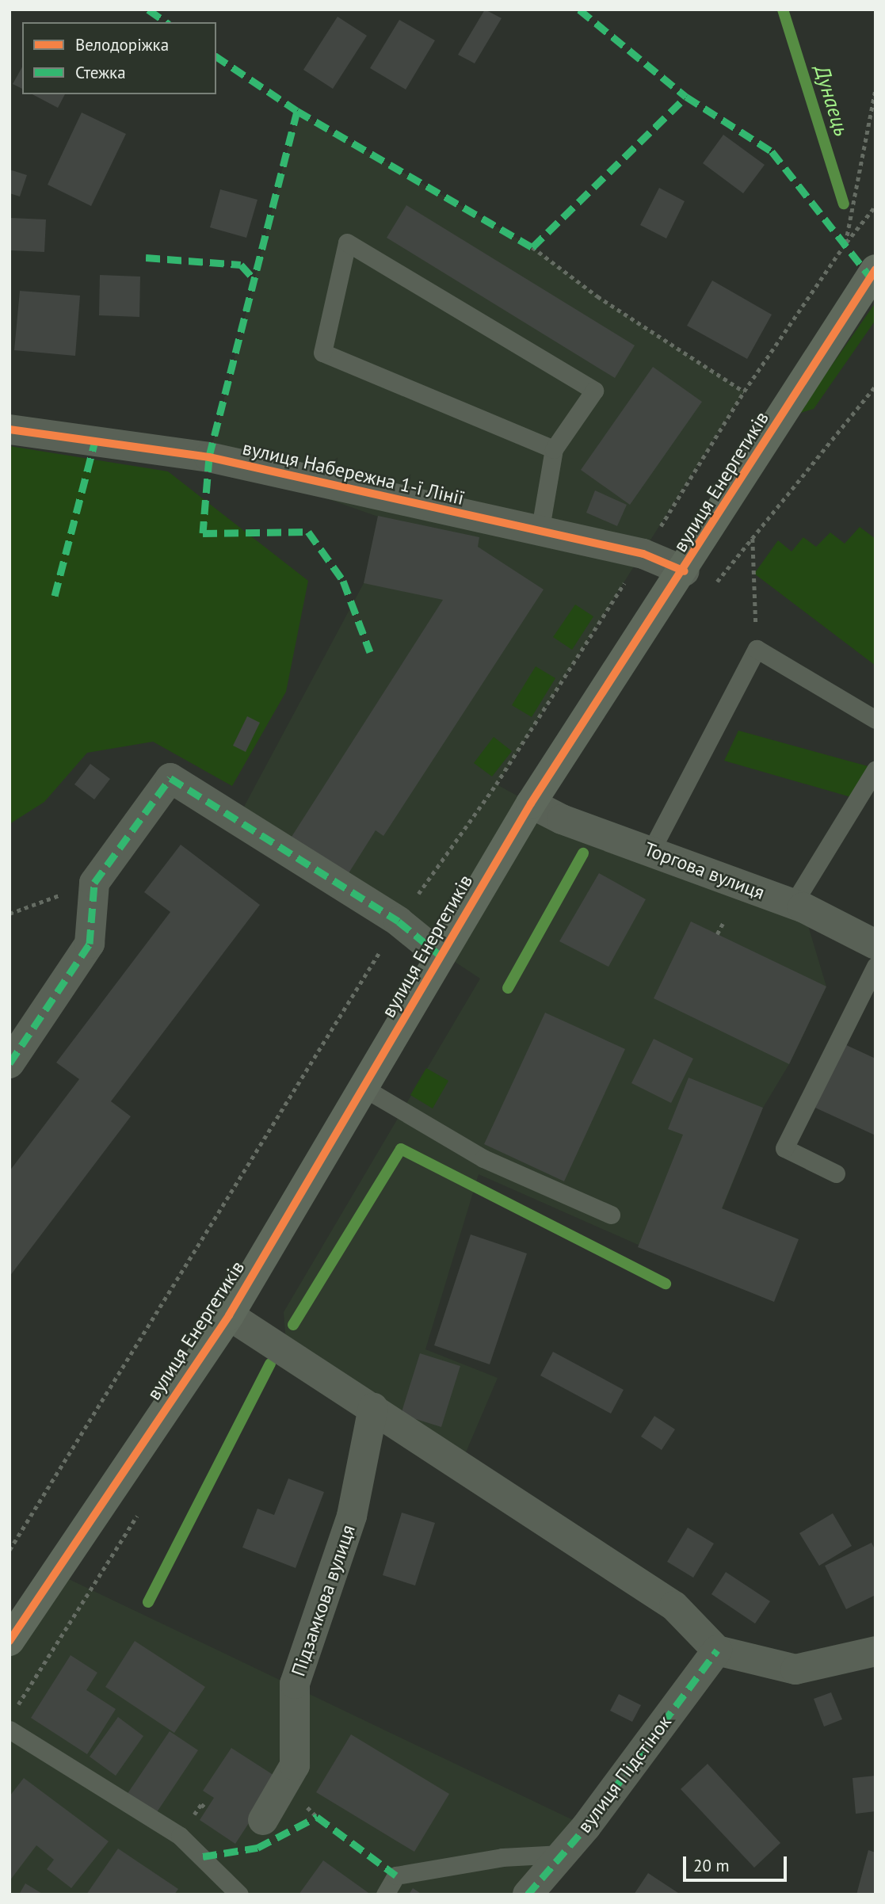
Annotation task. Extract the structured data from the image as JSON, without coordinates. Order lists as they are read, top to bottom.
{
  "streets": {
    "main road": ["вулиця Енергетиків"],
    "street": [
      "вулиця Набережна 1-ї Лінії",
      "Торгова вулиця",
      "Підзамкова вулиця",
      "вулиця Підстінок"
    ]
  },
  "crossings": [
    ["вулиця Набережна 1-ї Лінії", "вулиця Енергетиків"],
    ["вулиця Енергетиків", "Торгова вулиця"]
  ],
  "water": ["Дунаець"],
  "legend": ["Велодоріжка", "Стежка"],
  "scale_bar": "20 m"
}
